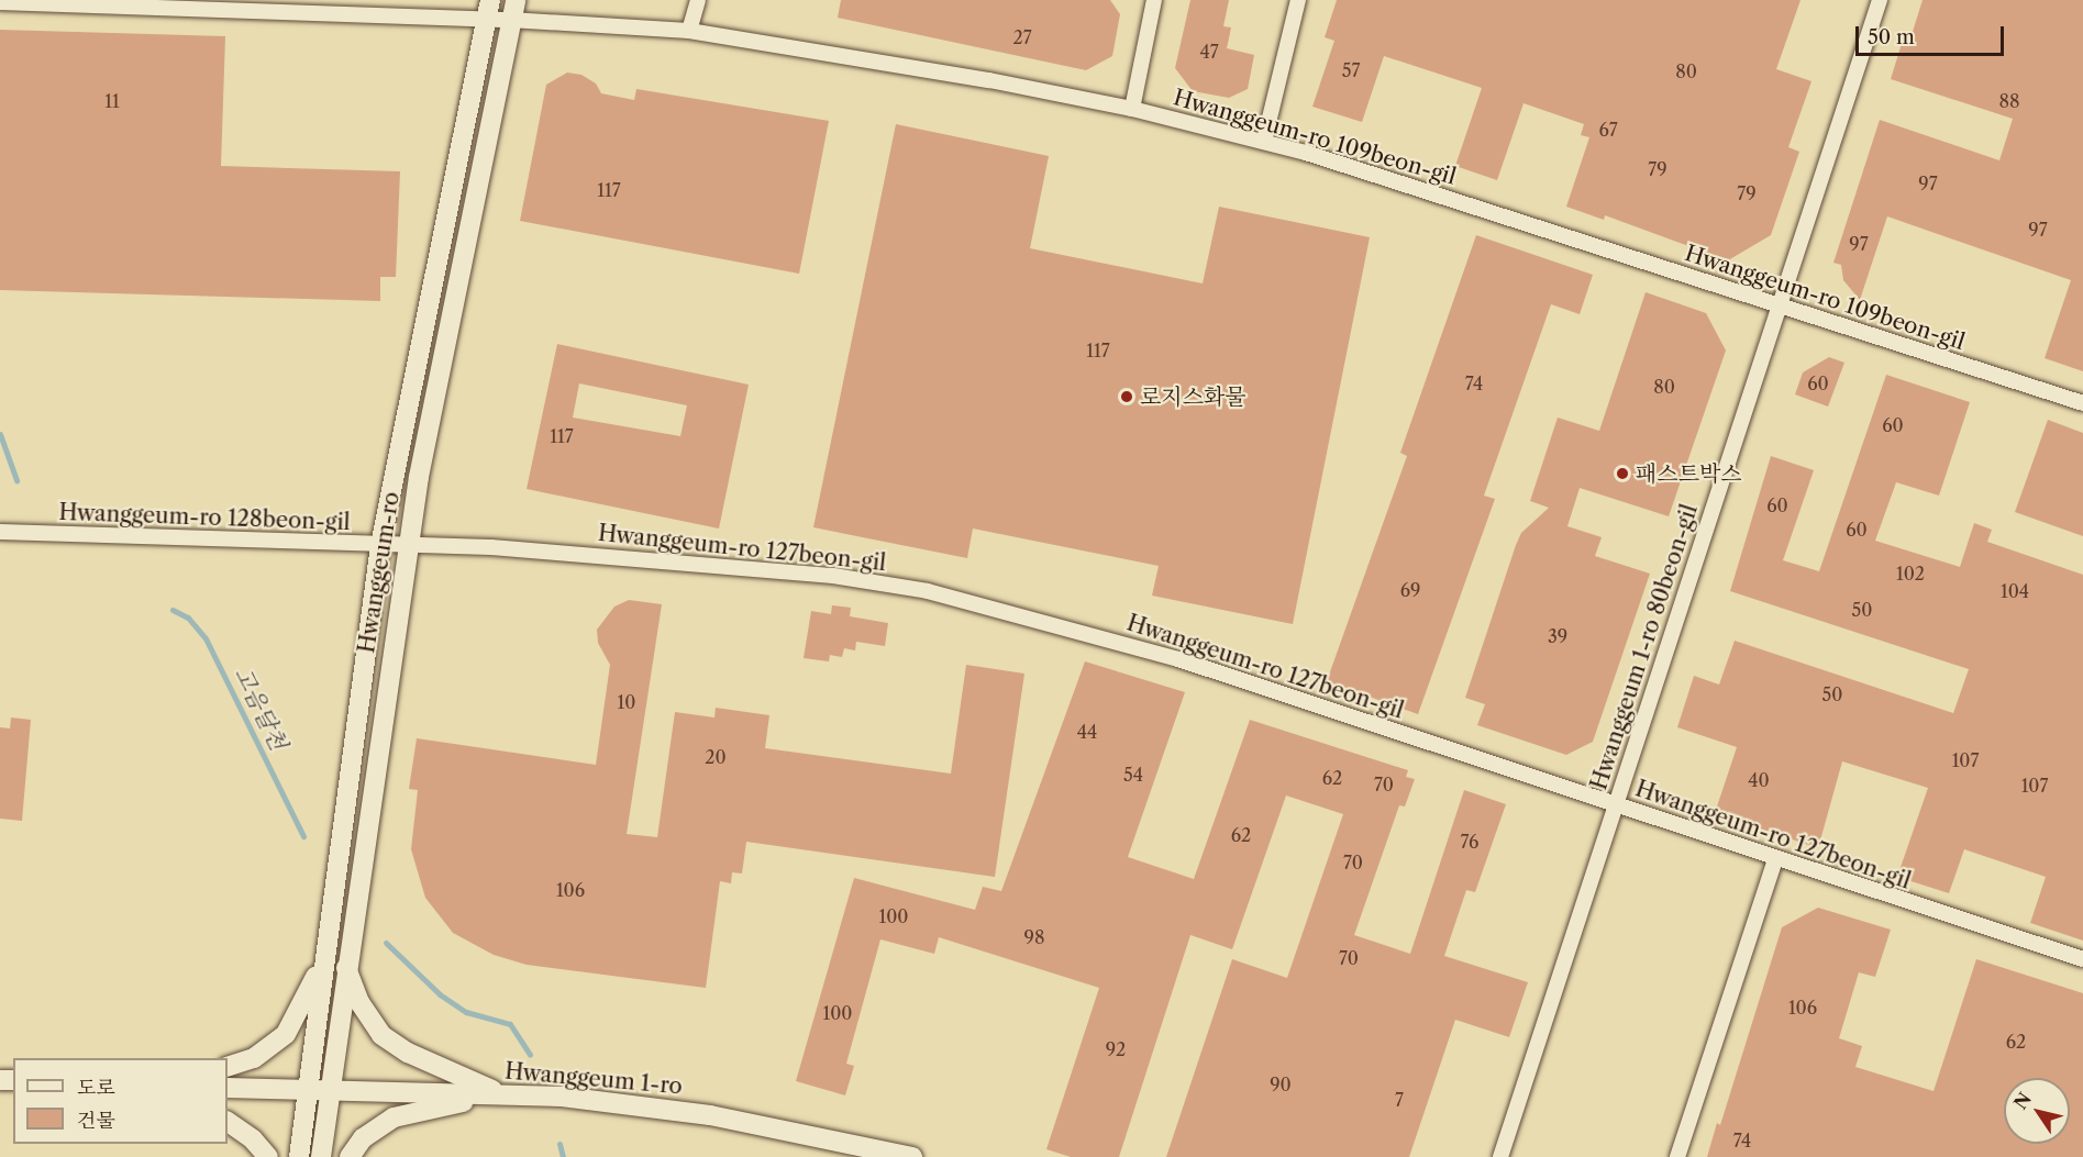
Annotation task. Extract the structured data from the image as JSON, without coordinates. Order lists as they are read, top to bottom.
{
  "streets": {
    "street": [
      "Hwanggeum-ro 109beon-gil",
      "Hwanggeum-ro 128beon-gil",
      "Hwanggeum-ro 127beon-gil",
      "Hwanggeum-ro",
      "Hwanggeum 1-ro 80beon-gil",
      "Hwanggeum 1-ro"
    ]
  },
  "crossings": [
    ["Hwanggeum-ro 109beon-gil", "Hwanggeum-ro"],
    ["Hwanggeum-ro 109beon-gil", "Hwanggeum 1-ro 80beon-gil"],
    ["Hwanggeum-ro 128beon-gil", "Hwanggeum-ro 127beon-gil"],
    ["Hwanggeum-ro 128beon-gil", "Hwanggeum-ro"],
    ["Hwanggeum-ro 127beon-gil", "Hwanggeum-ro"],
    ["Hwanggeum-ro 127beon-gil", "Hwanggeum 1-ro 80beon-gil"],
    ["Hwanggeum-ro", "Hwanggeum 1-ro"]
  ],
  "water": ["고음달천"],
  "places": ["로지스화물", "패스트박스"],
  "house_numbers": [
    "27",
    "47",
    "57",
    "80",
    "11",
    "88",
    "67",
    "79",
    "97",
    "117",
    "79",
    "97",
    "97",
    "117",
    "74",
    "60",
    "80",
    "60",
    "117",
    "60",
    "60",
    "102",
    "69",
    "104",
    "50",
    "39",
    "50",
    "10",
    "44",
    "20",
    "107",
    "54",
    "62",
    "40",
    "70",
    "107",
    "62",
    "76",
    "70",
    "106",
    "100",
    "98",
    "70",
    "106",
    "100",
    "62",
    "92",
    "90",
    "7",
    "74"
  ],
  "legend": ["도로", "건물"],
  "scale_bar": "50 m",
  "north": "top left"
}
